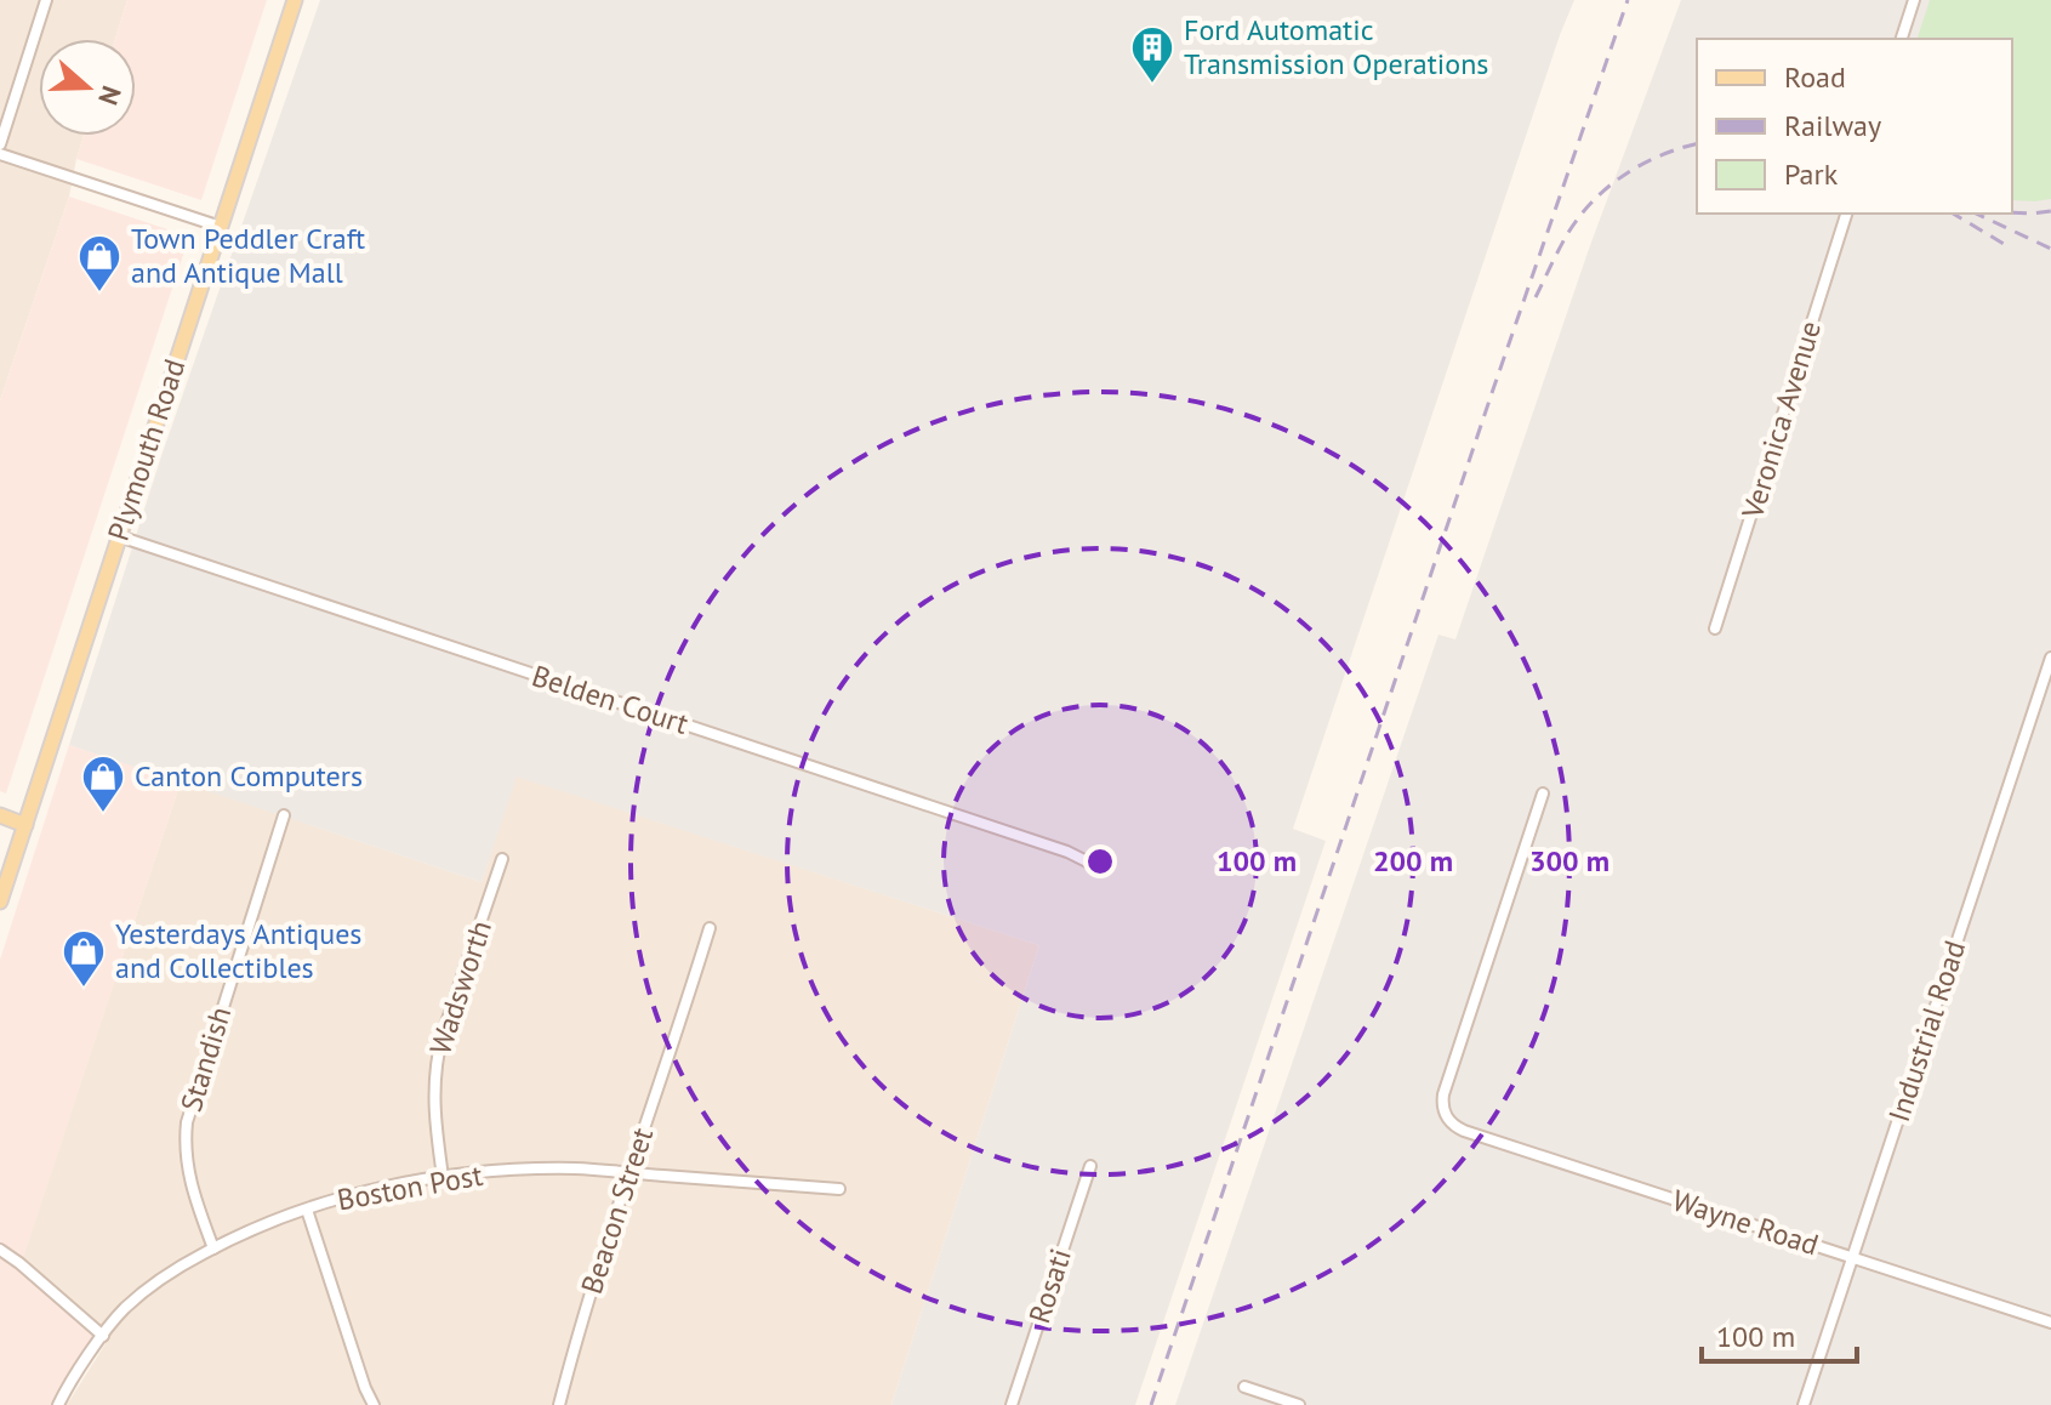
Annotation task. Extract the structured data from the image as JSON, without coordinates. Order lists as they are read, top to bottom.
{
  "streets": {
    "main road": ["Plymouth Road"],
    "street": [
      "Veronica Avenue",
      "Belden Court",
      "Wadsworth",
      "Industrial Road",
      "Standish",
      "Boston Post",
      "Beacon Street",
      "Wayne Road",
      "Rosati"
    ]
  },
  "crossings": [
    ["Plymouth Road", "Belden Court"],
    ["Wadsworth", "Boston Post"],
    ["Industrial Road", "Wayne Road"],
    ["Standish", "Boston Post"],
    ["Boston Post", "Beacon Street"]
  ],
  "places": {
    "building": ["Ford Automatic Transmission Operations"],
    "shop": ["Town Peddler Craft and Antique Mall", "Canton Computers", "Yesterdays Antiques and Collectibles"]
  },
  "legend": ["Road", "Railway", "Park"],
  "scale_bar": "100 m",
  "north": "right",
  "rings": ["100 m", "200 m", "300 m"]
}
